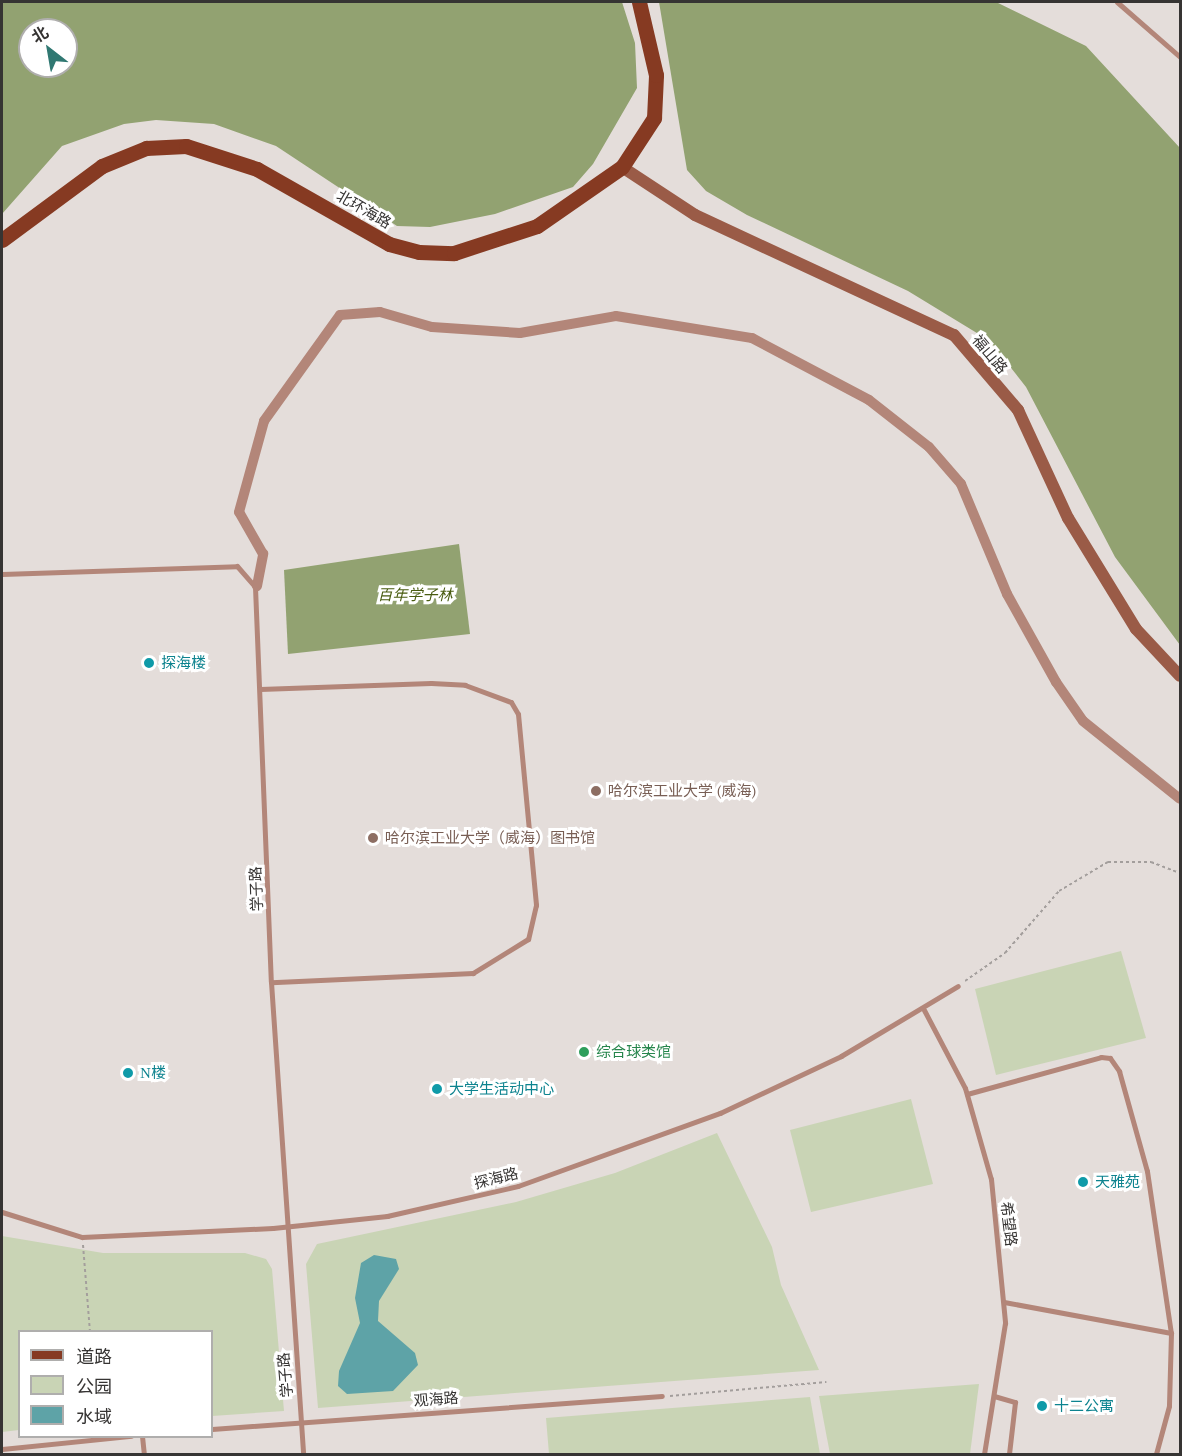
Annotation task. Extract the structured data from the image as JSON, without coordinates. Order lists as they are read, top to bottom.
{
  "streets": {
    "main road": ["北环海路", "福山路"],
    "lane": [
      "学子路",
      "探海路",
      "希望路",
      "观海路"
    ]
  },
  "crossings": [
    ["北环海路", "福山路"],
    ["学子路", "探海路"],
    ["学子路", "观海路"],
    ["探海路", "希望路"]
  ],
  "parks": ["百年学子林"],
  "places": [
    "探海楼",
    "哈尔滨工业大学 (威海)",
    "哈尔滨工业大学（威海）图书馆",
    "综合球类馆",
    "N楼",
    "大学生活动中心",
    "天雅苑",
    "十二公寓"
  ],
  "legend": ["道路", "公园", "水域"],
  "north": "top left"
}
